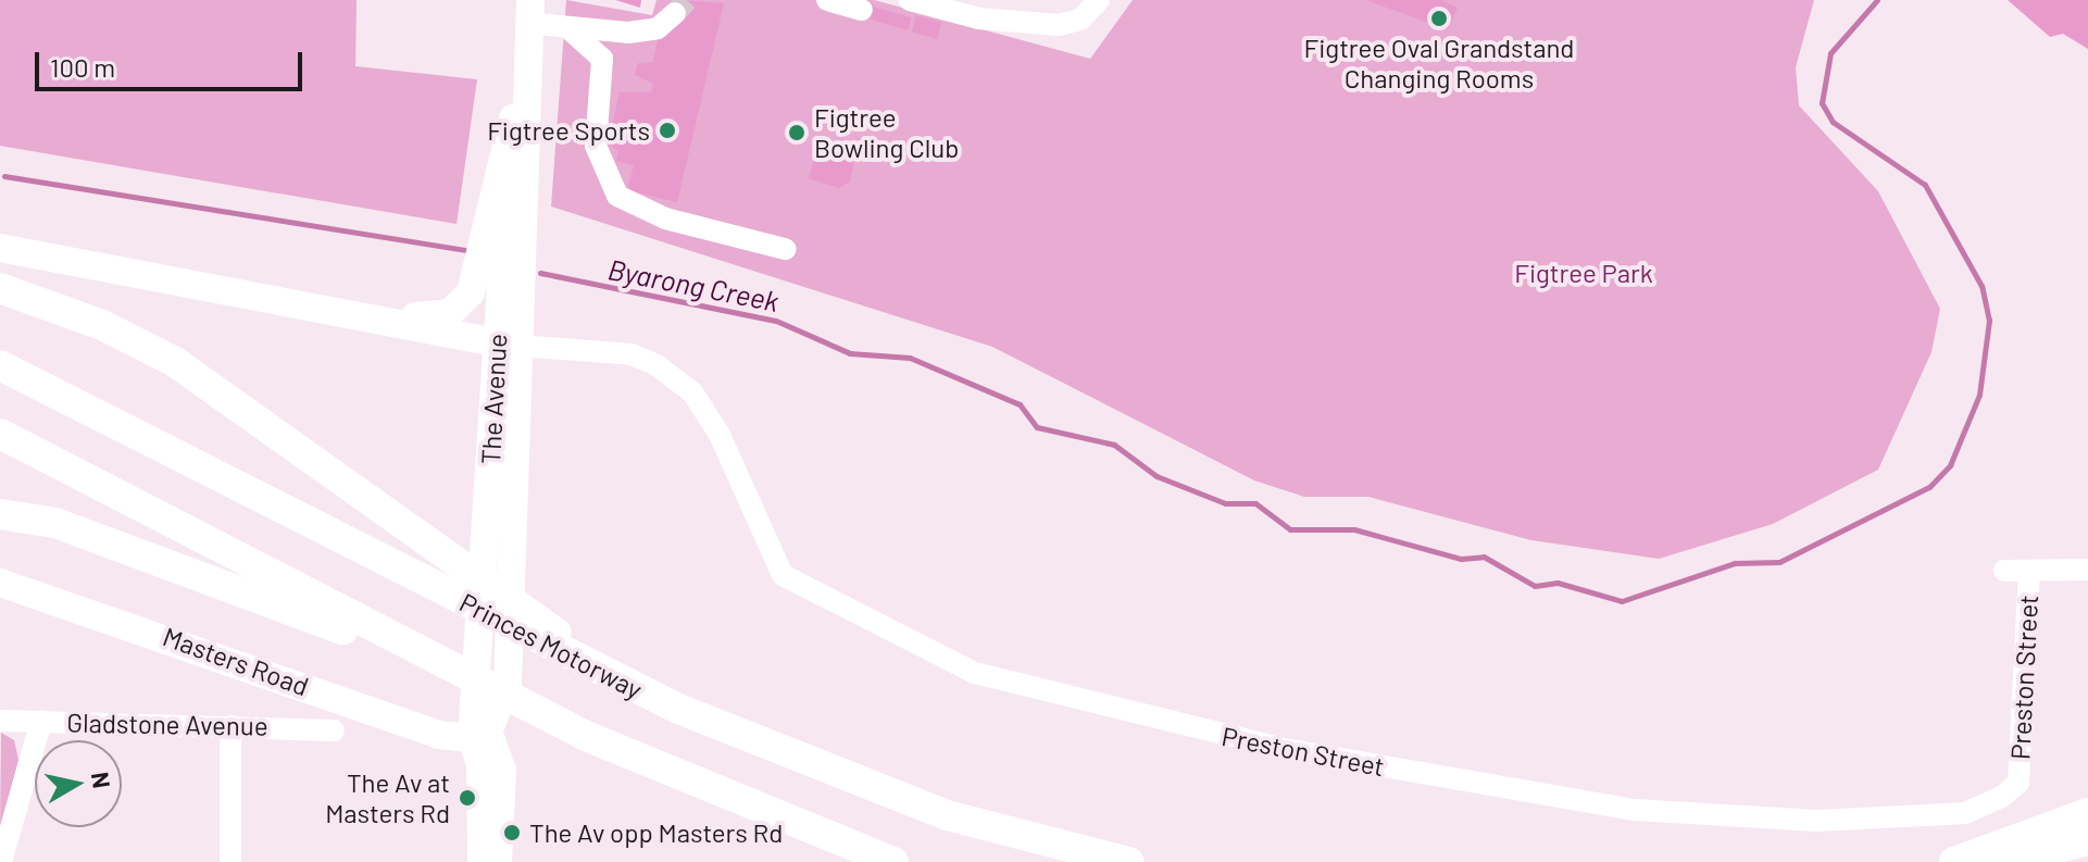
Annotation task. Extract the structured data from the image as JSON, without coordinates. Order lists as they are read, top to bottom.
{
  "streets": {
    "highway": ["Princes Motorway"],
    "main road": ["The Avenue", "Masters Road"],
    "street": ["Preston Street", "Gladstone Avenue"]
  },
  "crossings": [
    ["The Avenue", "Masters Road"],
    ["The Avenue", "Preston Street"]
  ],
  "water": ["Byarong Creek"],
  "parks": ["Figtree Park"],
  "places": [
    "Figtree Oval Grandstand Changing Rooms",
    "Figtree Sports",
    "Figtree Bowling Club",
    "The Av at Masters Rd",
    "The Av opp Masters Rd"
  ],
  "scale_bar": "100 m",
  "north": "right"
}
